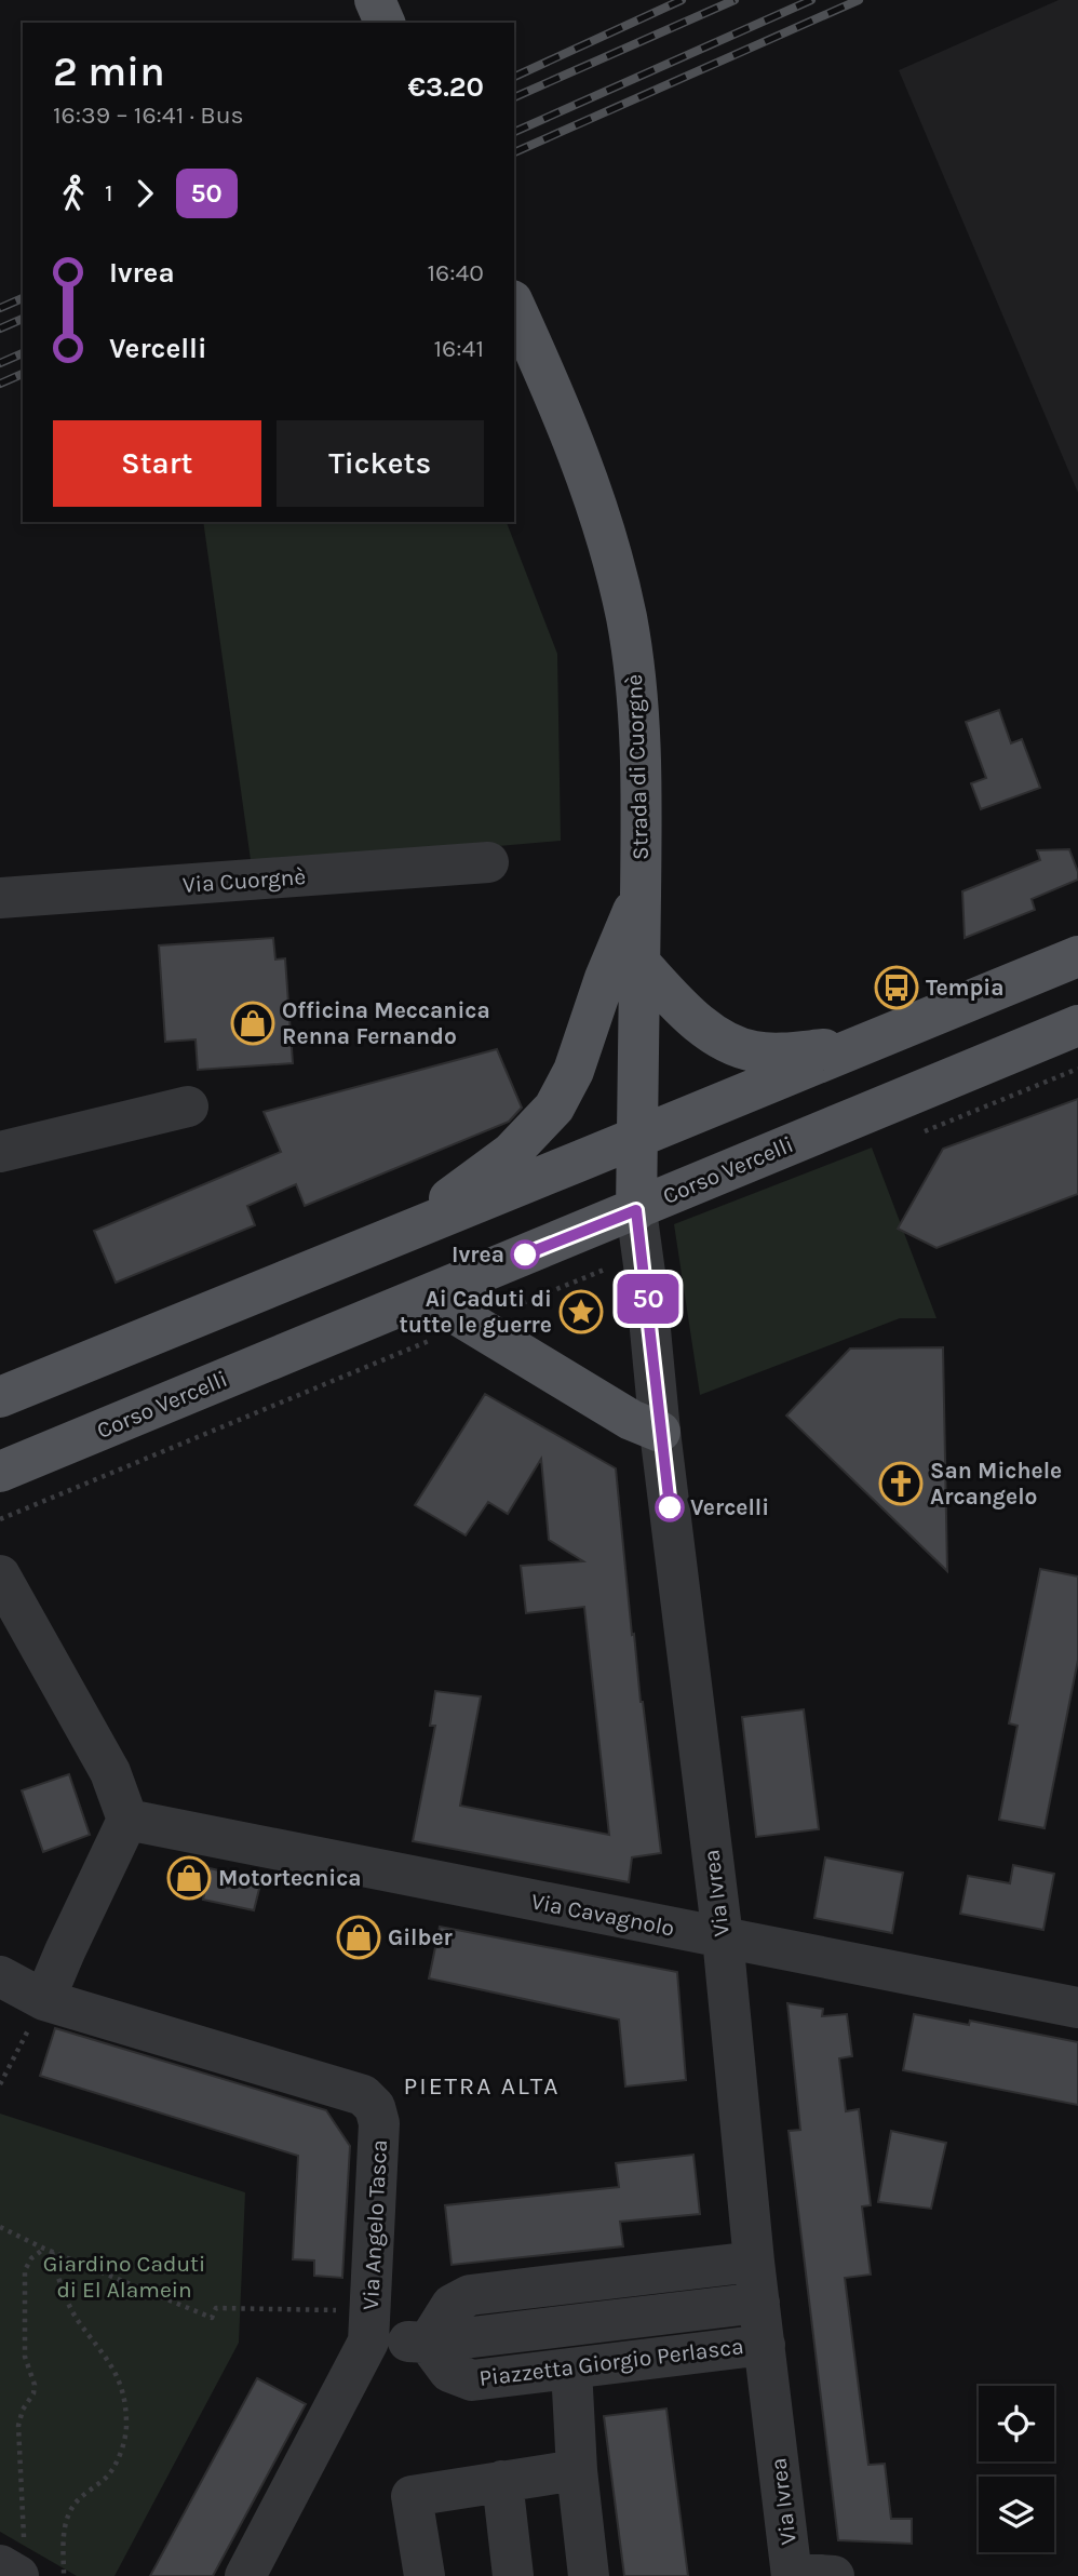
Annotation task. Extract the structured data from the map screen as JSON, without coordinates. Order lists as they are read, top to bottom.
{
  "streets": {
    "main road": ["Strada di Cuorgnè", "Corso Vercelli"],
    "street": [
      "Via Cuorgnè",
      "Via Ivrea",
      "Via Cavagnolo",
      "Via Angelo Tasca",
      "Piazzetta Giorgio Perlasca"
    ]
  },
  "crossings": [
    ["Strada di Cuorgnè", "Corso Vercelli"],
    ["Strada di Cuorgnè", "Via Ivrea"],
    ["Corso Vercelli", "Via Ivrea"],
    ["Via Ivrea", "Via Cavagnolo"],
    ["Via Ivrea", "Piazzetta Giorgio Perlasca"],
    ["Via Angelo Tasca", "Piazzetta Giorgio Perlasca"]
  ],
  "districts": ["PIETRA ALTA"],
  "parks": ["Giardino Caduti di El Alamein"],
  "places": {
    "bus stop": ["Tempia"],
    "shop": ["Officina Meccanica Renna Fernando", "Motortecnica", "Gilber"],
    "other": ["Ivrea", "Vercelli"],
    "place": ["Ai Caduti di tutte le guerre"],
    "church": ["San Michele Arcangelo"]
  },
  "lines": ["bus line 50"],
  "page": {
    "on_map": "50",
    "heading": ["2 min", "16:39 – 16:41 · Bus", "€3.20"],
    "legs": ["1", "50"],
    "list": [
      {
        "name": "Ivrea",
        "value": "16:40"
      },
      {
        "name": "Vercelli",
        "value": "16:41"
      }
    ],
    "buttons": ["Start", "Tickets"]
  }
}
